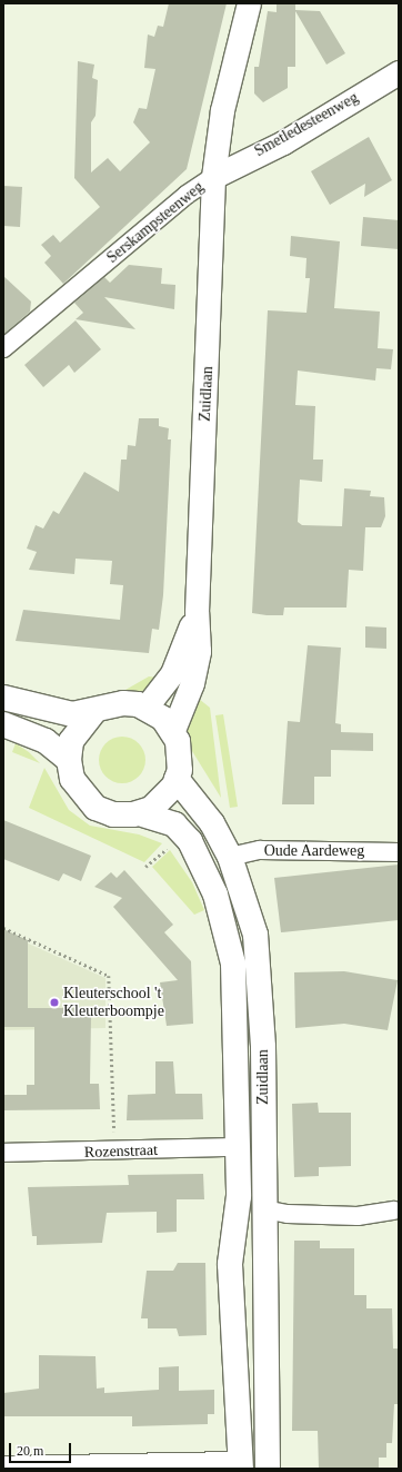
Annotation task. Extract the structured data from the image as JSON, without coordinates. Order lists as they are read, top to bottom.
{
  "streets": {
    "main road": ["Zuidlaan"],
    "street": [
      "Smetledesteenweg",
      "Serskampsteenweg",
      "Oude Aardeweg",
      "Rozenstraat"
    ]
  },
  "crossings": [
    ["Smetledesteenweg", "Serskampsteenweg"],
    ["Smetledesteenweg", "Zuidlaan"],
    ["Serskampsteenweg", "Zuidlaan"],
    ["Zuidlaan", "Oude Aardeweg"],
    ["Zuidlaan", "Rozenstraat"]
  ],
  "places": ["Kleuterschool 't Kleuterboompje"],
  "scale_bar": "20 m"
}
